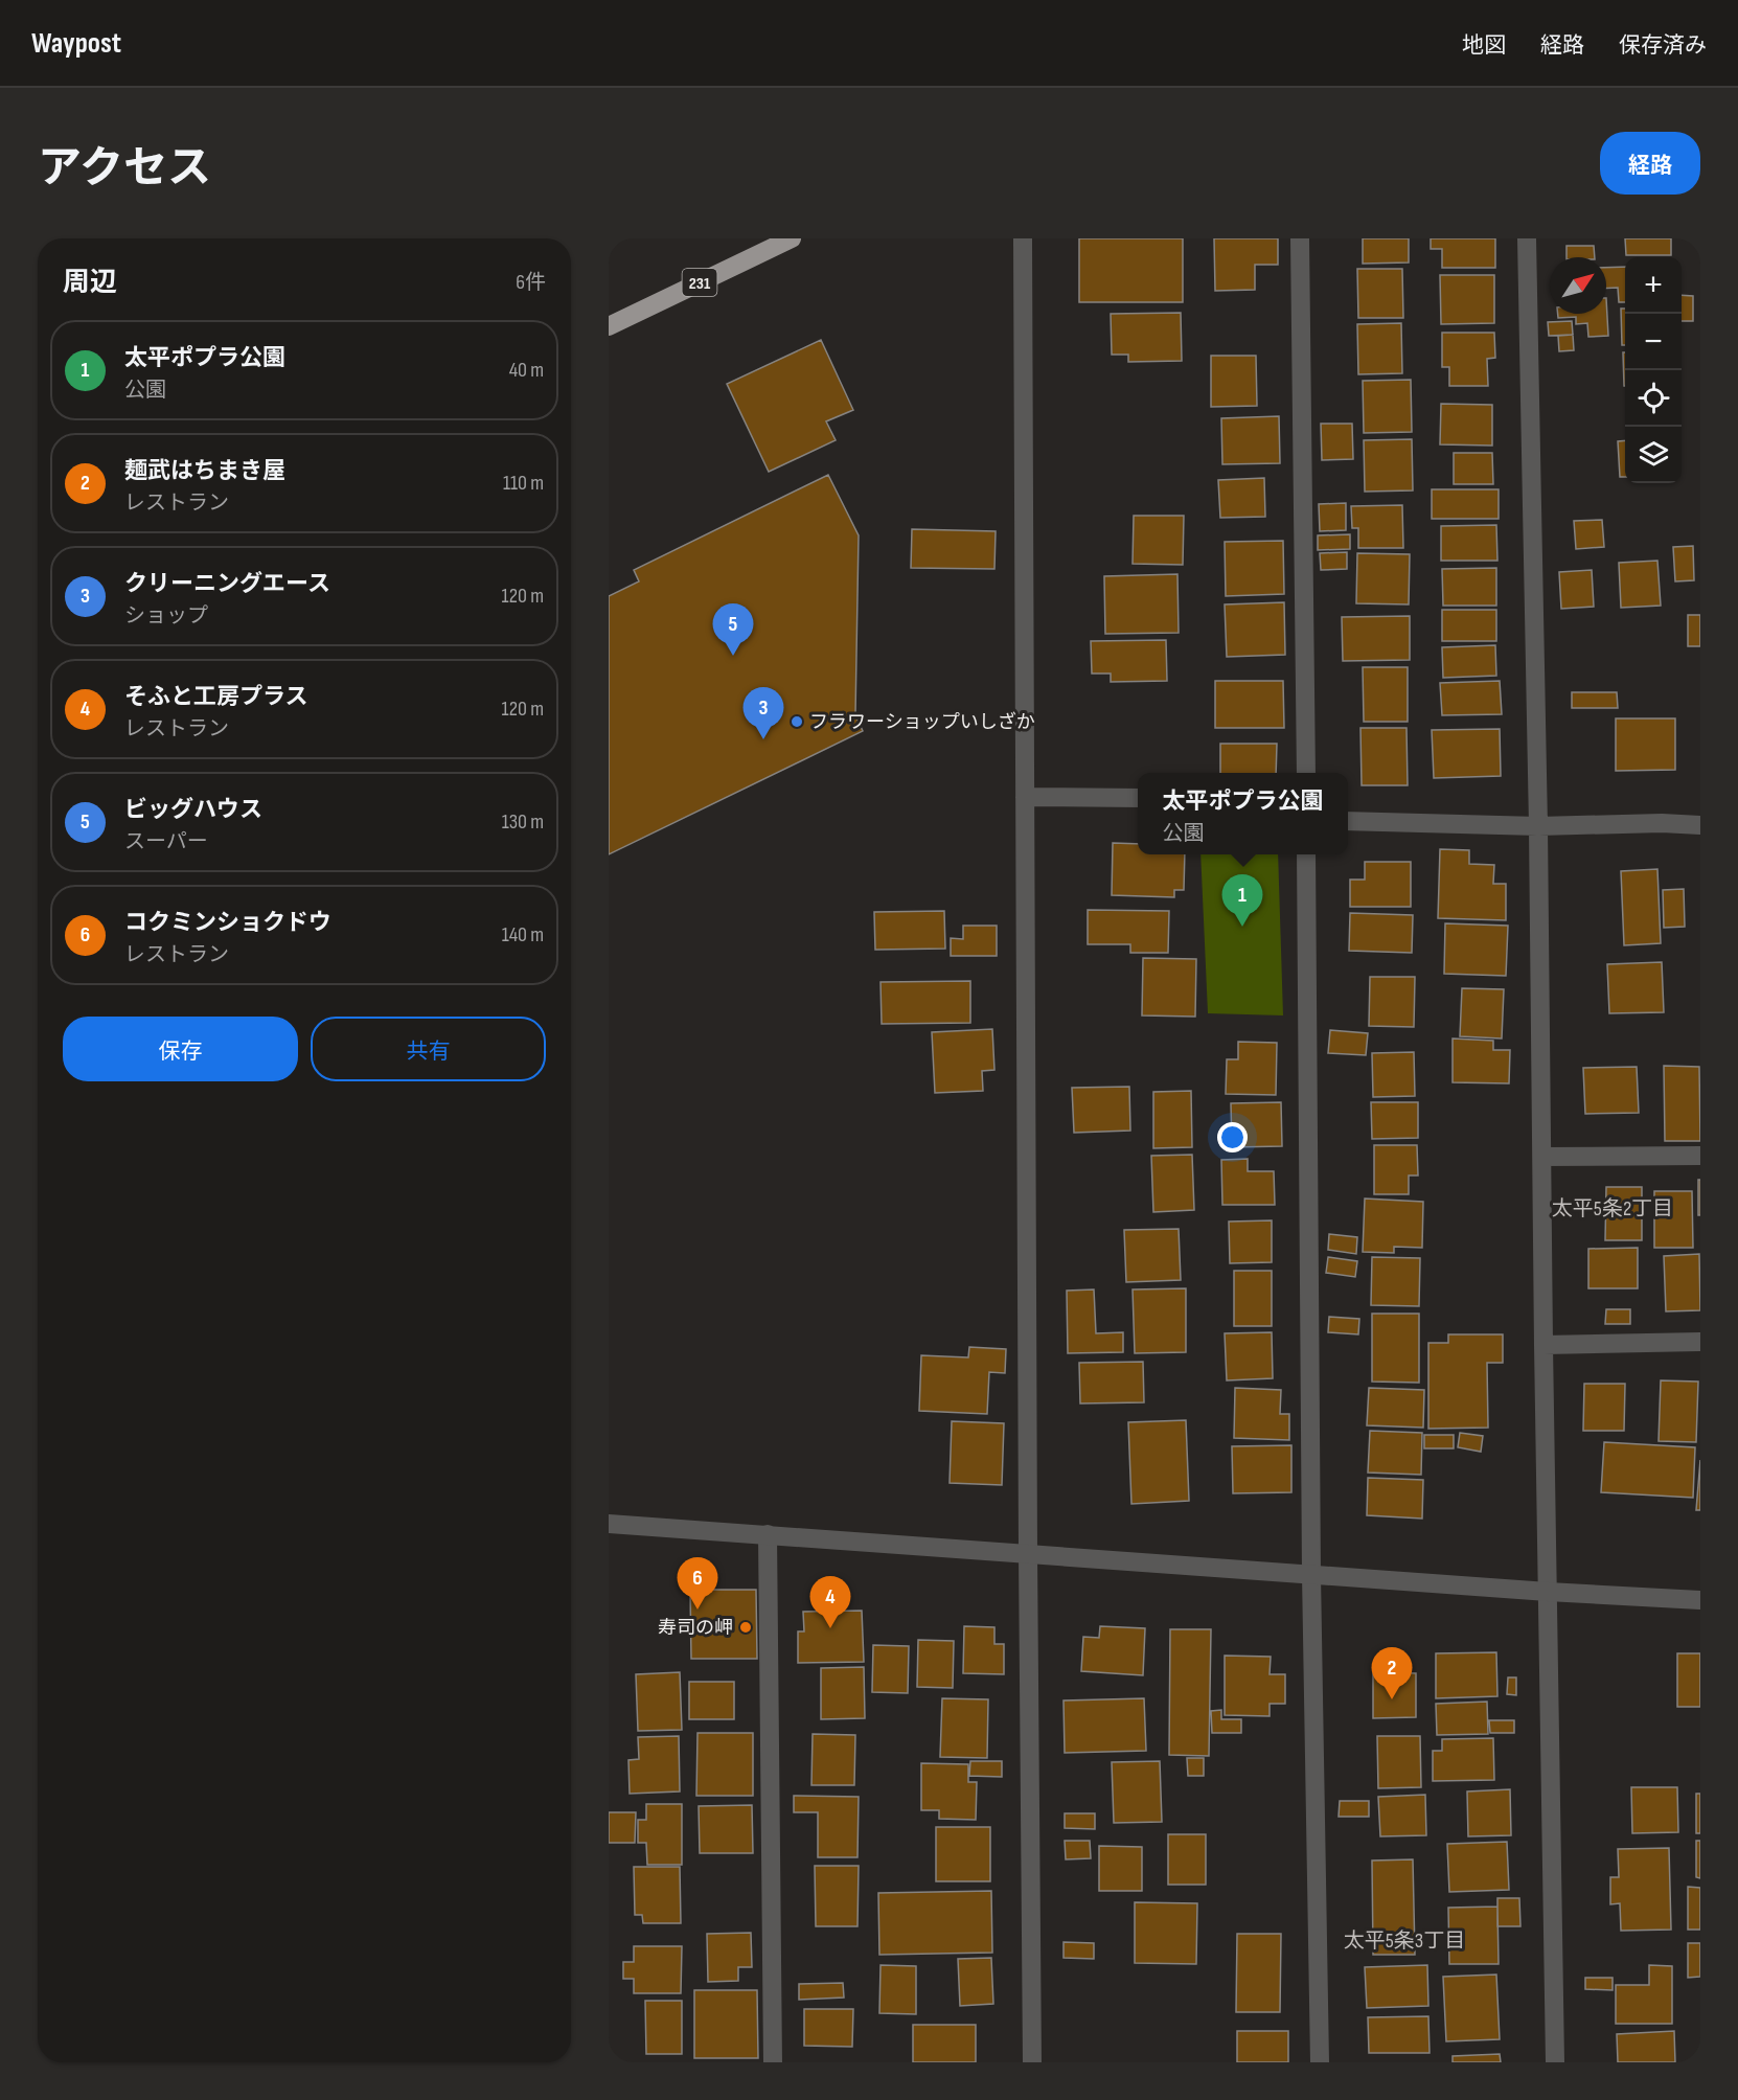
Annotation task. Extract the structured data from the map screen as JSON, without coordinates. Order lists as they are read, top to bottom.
{
  "streets": {
    "highway": ["231"]
  },
  "districts": ["太平5条2丁目", "太平5条3丁目"],
  "places": ["フラワーショップいしざか", "寿司の岬"],
  "north": "top right",
  "page": {
    "header": "Waypost",
    "nav": ["地図", "経路", "保存済み"],
    "title": "アクセス",
    "buttons": [
      "経路",
      ["保存", "共有"]
    ],
    "heading": ["周辺", "6件"],
    "map_buttons": ["+", "−"],
    "list": [
      {
        "mark": "1",
        "name": "太平ポプラ公園",
        "note": "公園",
        "value": "40 m"
      },
      {
        "mark": "2",
        "name": "麺武はちまき屋",
        "note": "レストラン",
        "value": "110 m"
      },
      {
        "mark": "3",
        "name": "クリーニングエース",
        "note": "ショップ",
        "value": "120 m"
      },
      {
        "mark": "4",
        "name": "そふと工房プラス",
        "note": "レストラン",
        "value": "120 m"
      },
      {
        "mark": "5",
        "name": "ビッグハウス",
        "note": "スーパー",
        "value": "130 m"
      },
      {
        "mark": "6",
        "name": "コクミンショクドウ",
        "note": "レストラン",
        "value": "140 m"
      }
    ],
    "pins": [
      "5",
      "3",
      "1",
      "6",
      "4",
      "2"
    ],
    "popup": ["太平ポプラ公園", "公園"]
  }
}
